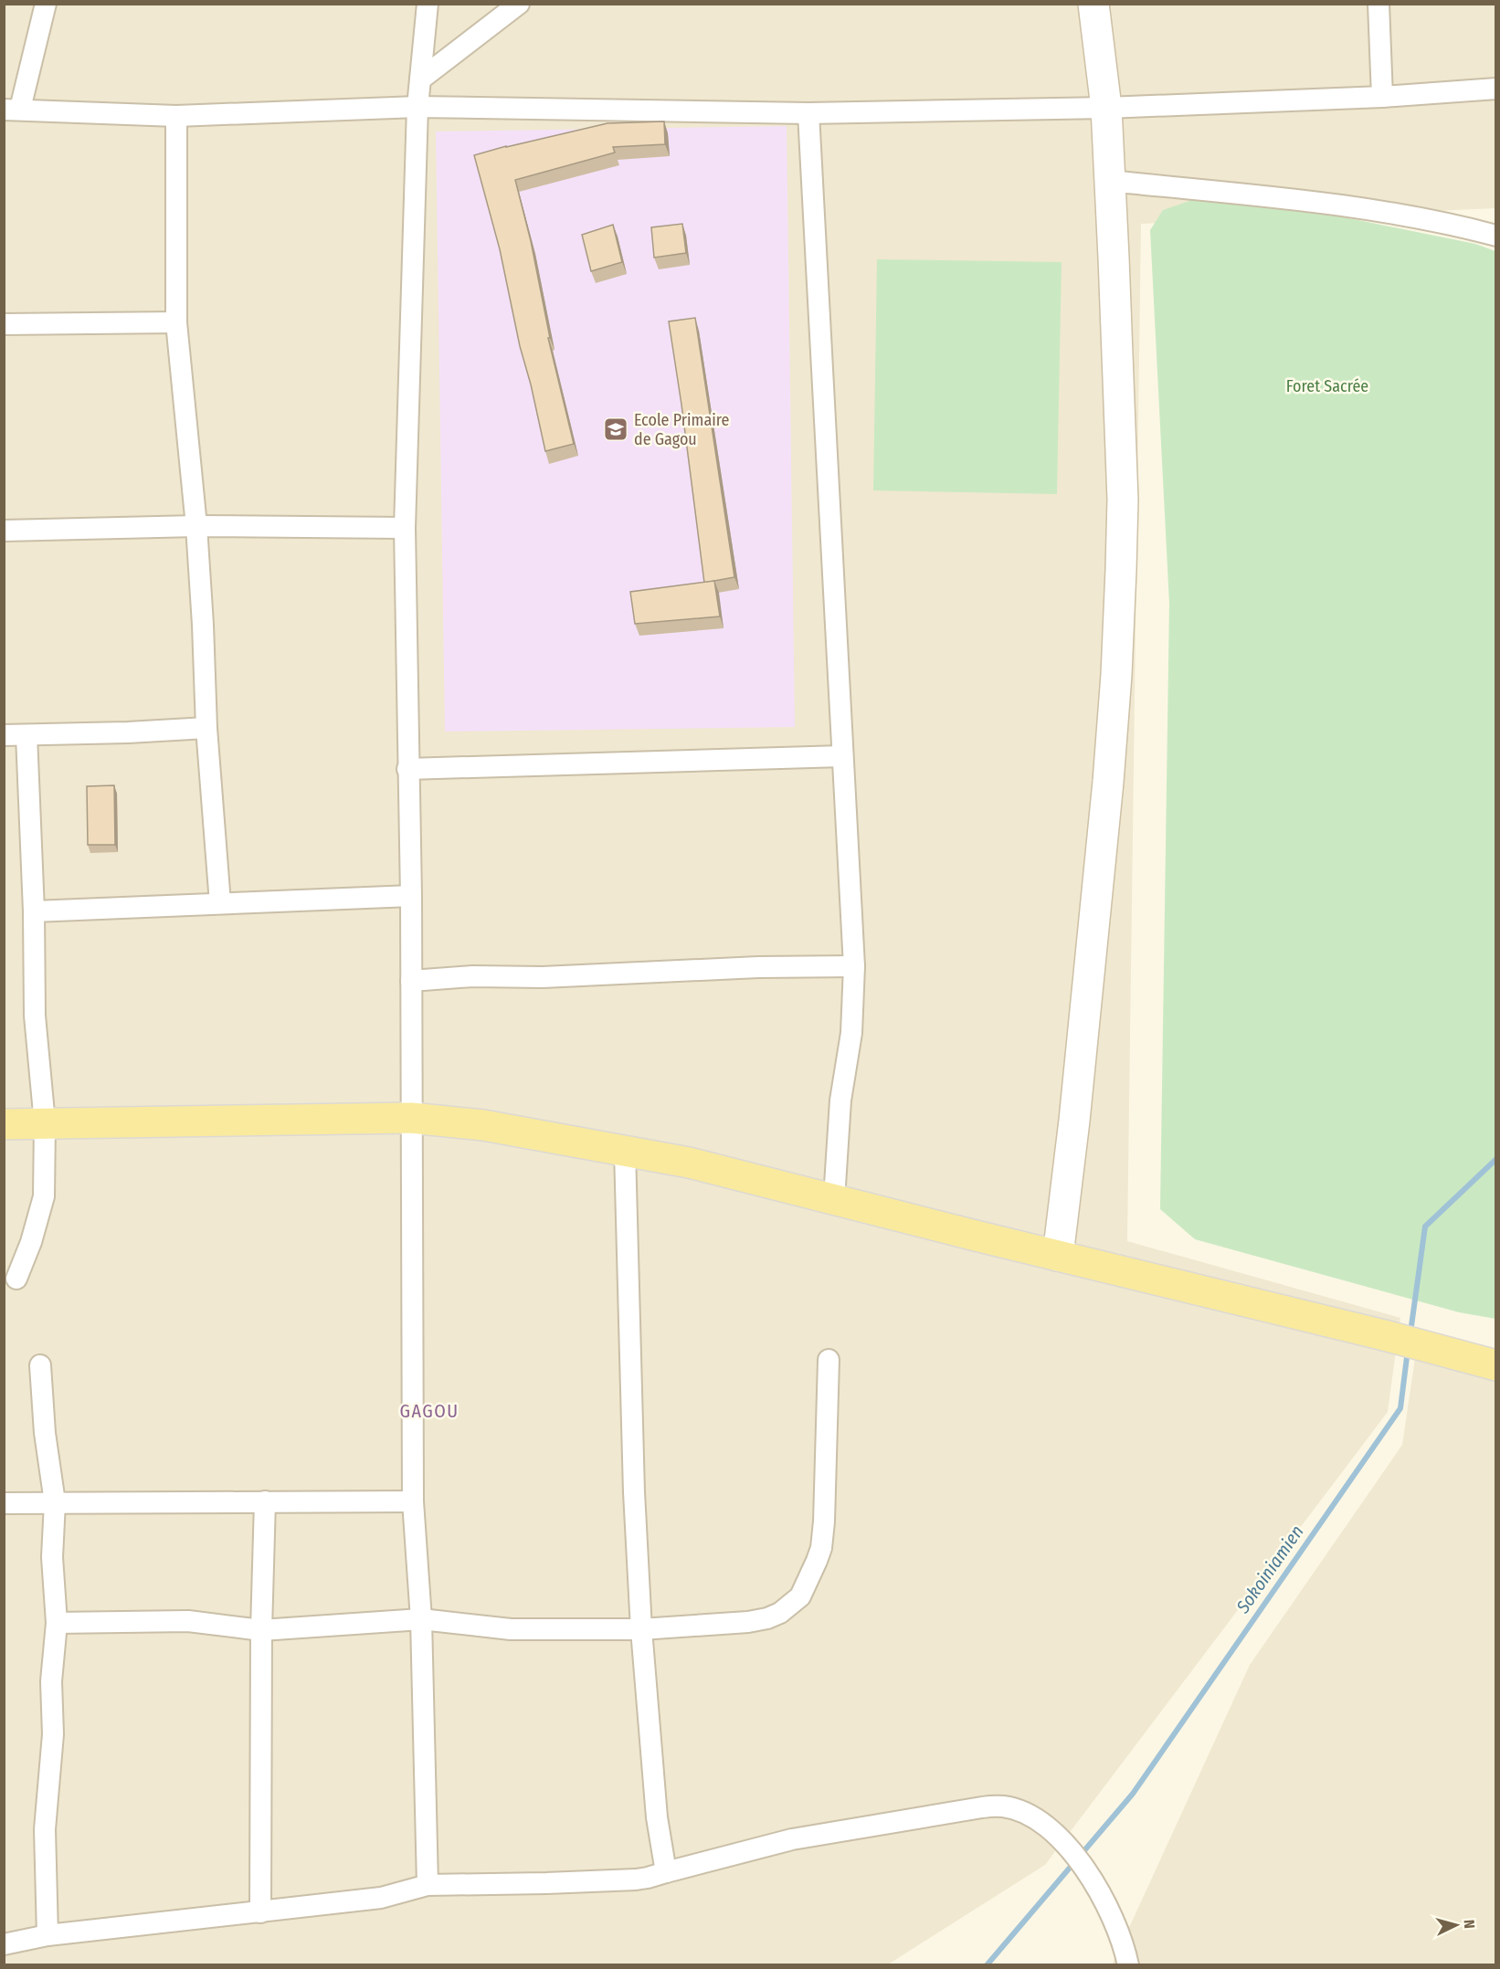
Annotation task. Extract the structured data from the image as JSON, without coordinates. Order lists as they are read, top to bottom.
{
  "districts": ["GAGOU"],
  "water": ["Sokoiniamien"],
  "parks": ["Foret Sacrée"],
  "places": {
    "school or university": ["Ecole Primaire de Gagou"]
  },
  "north": "right"
}
